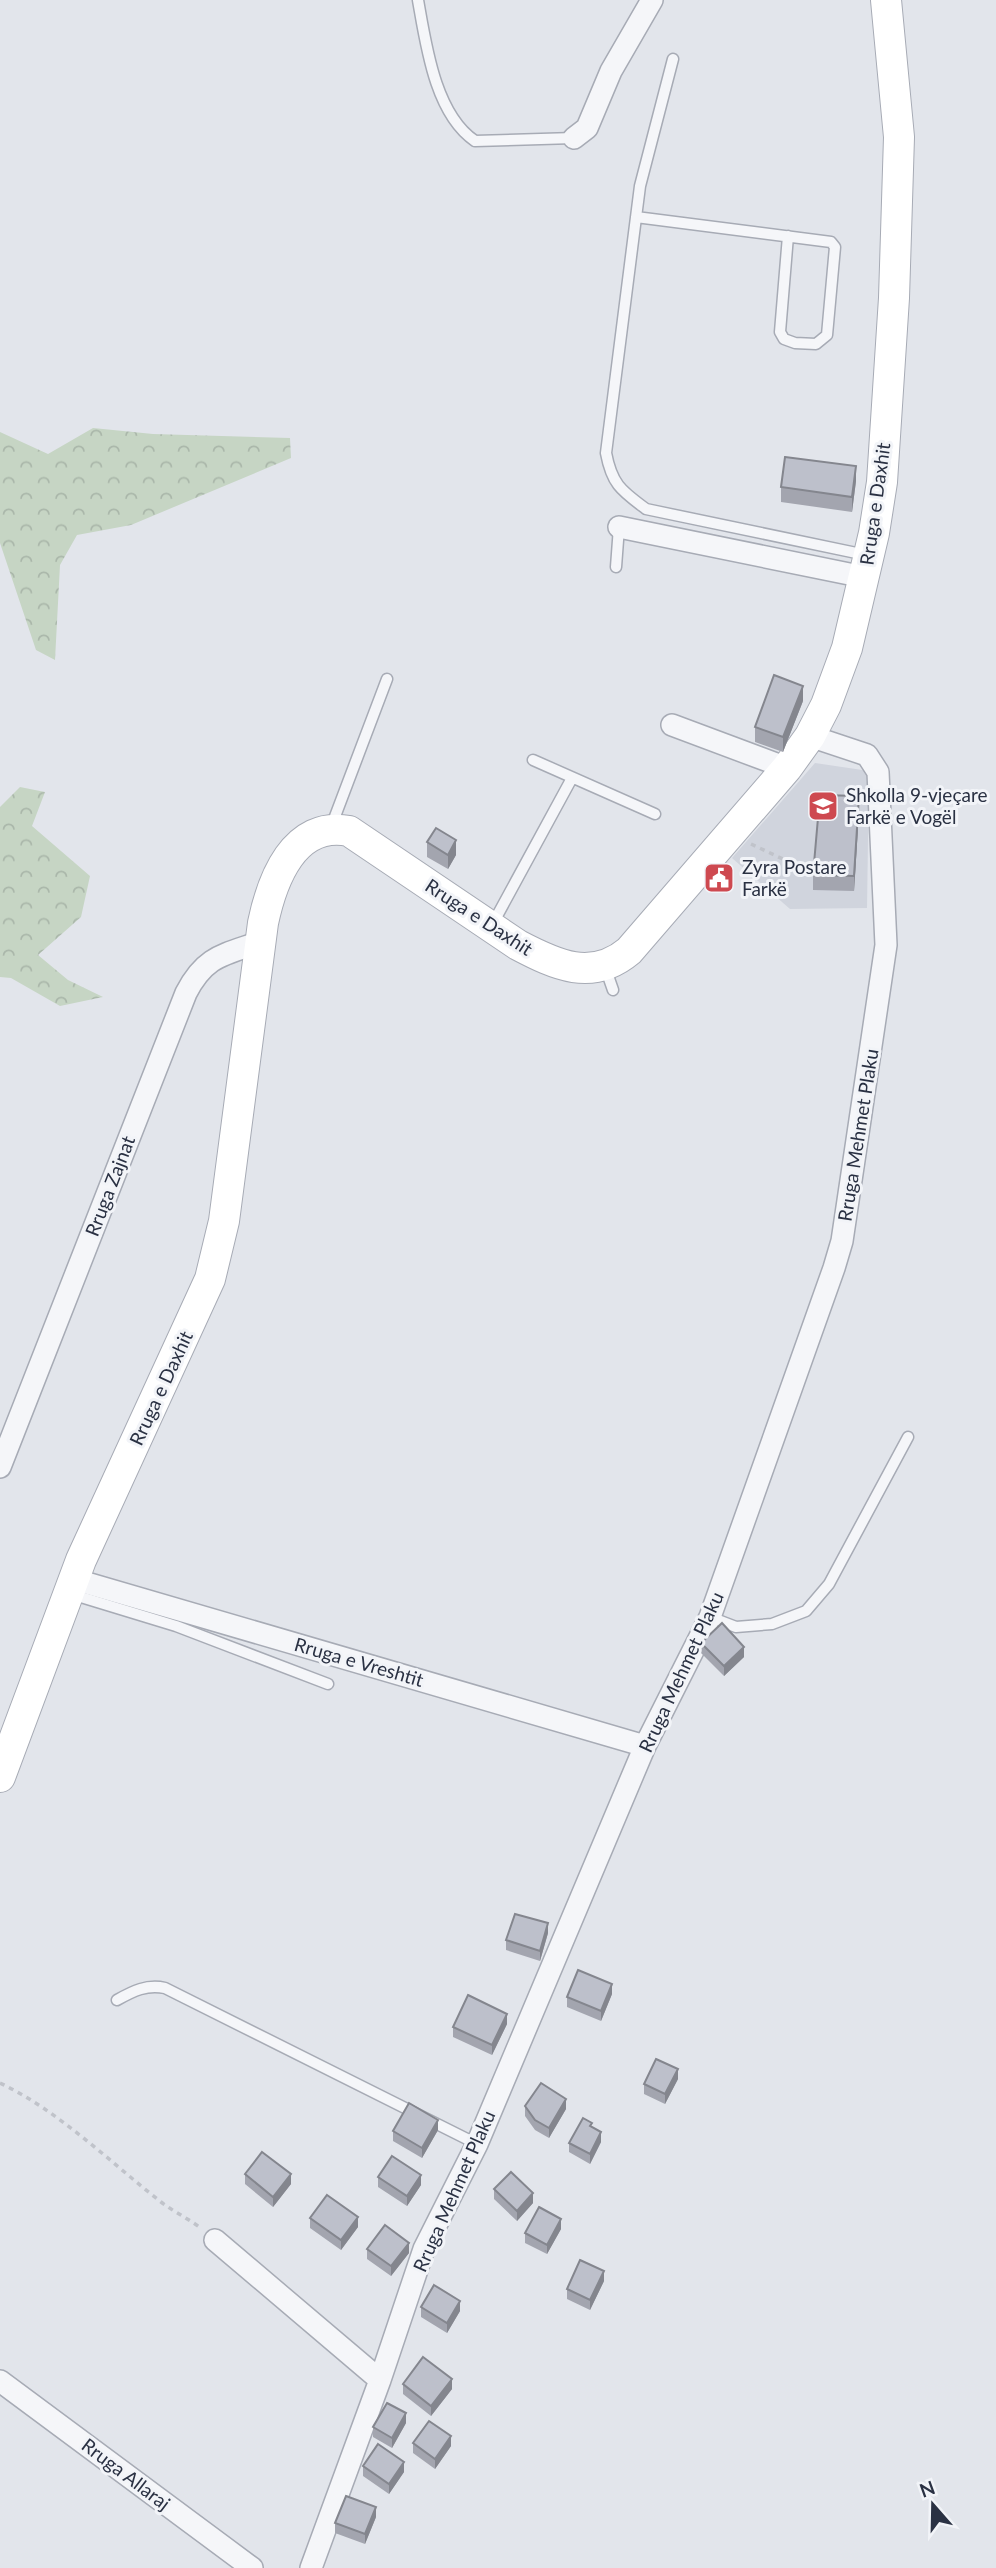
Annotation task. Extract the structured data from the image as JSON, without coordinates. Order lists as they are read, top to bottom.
{
  "streets": {
    "street": [
      "Rruga e Daxhit",
      "Rruga Mehmet Plaku",
      "Rruga Zajnat",
      "Rruga e Vreshtit",
      "Rruga Allaraj"
    ]
  },
  "crossings": [
    ["Rruga e Daxhit", "Rruga Mehmet Plaku"],
    ["Rruga e Daxhit", "Rruga Zajnat"],
    ["Rruga e Daxhit", "Rruga e Vreshtit"],
    ["Rruga Mehmet Plaku", "Rruga e Vreshtit"]
  ],
  "places": {
    "school or university": ["Shkolla 9-vjeçare Farkë e Vogël"],
    "public building": ["Zyra Postare Farkë"]
  },
  "north": "top"
}
